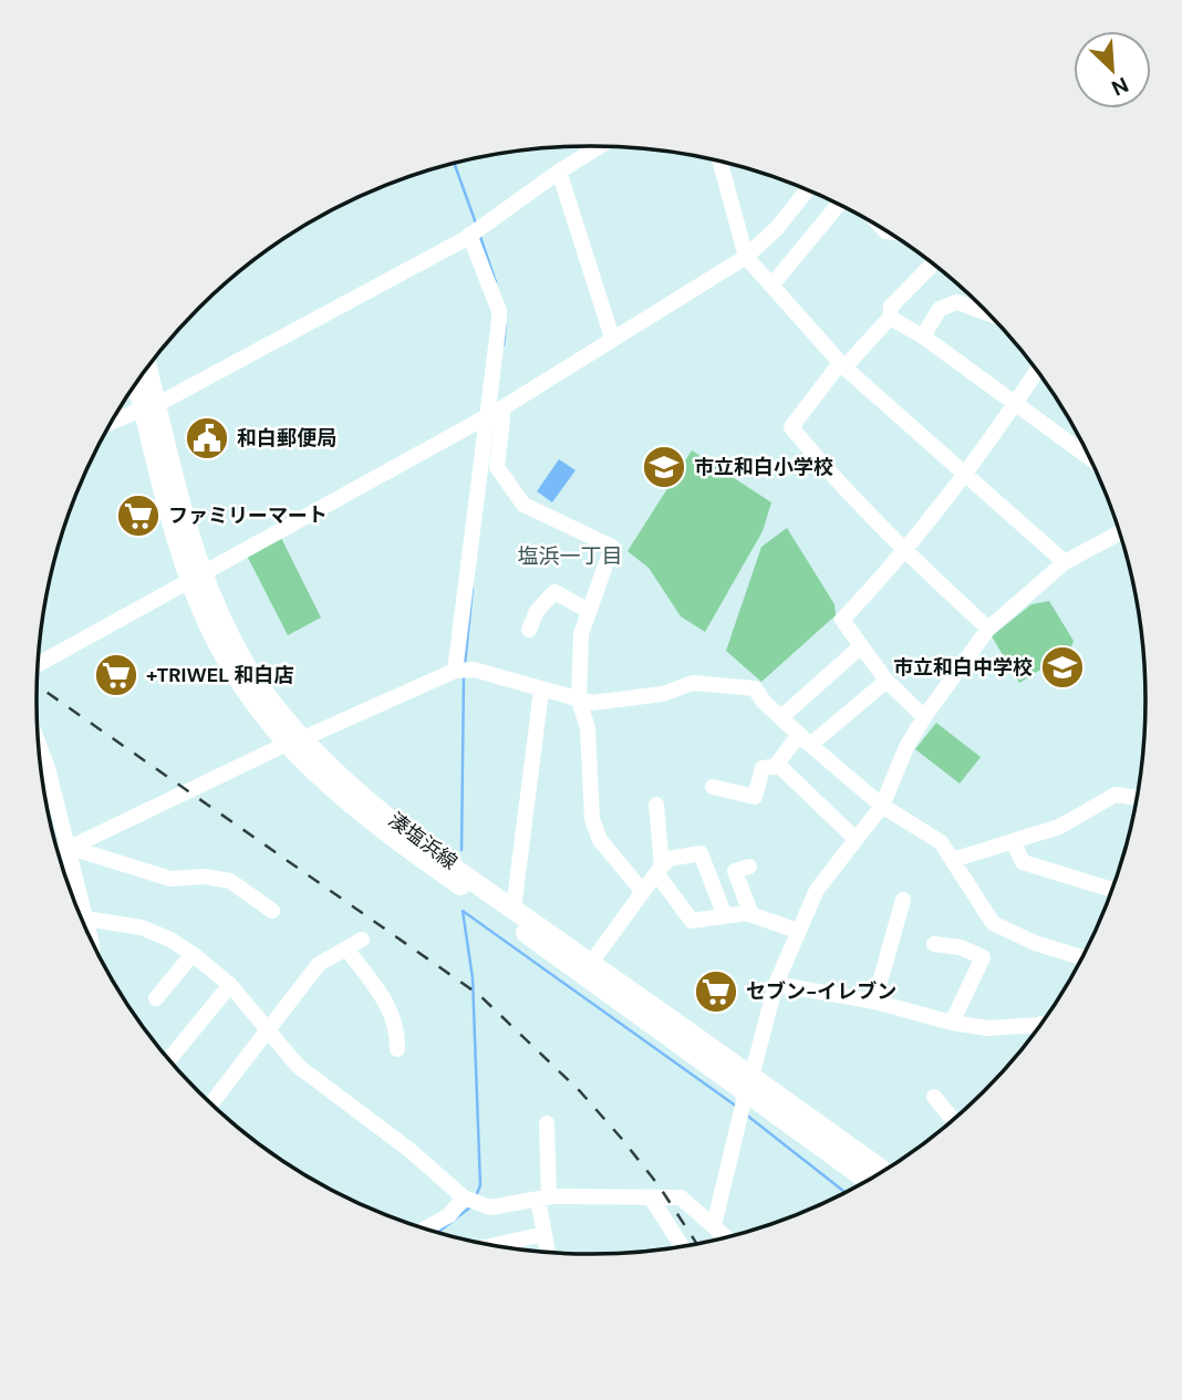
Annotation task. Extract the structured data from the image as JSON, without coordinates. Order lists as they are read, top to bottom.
{
  "streets": {
    "main road": ["湊塩浜線"]
  },
  "districts": ["塩浜一丁目"],
  "places": {
    "public building": ["和白郵便局"],
    "school or university": ["市立和白小学校", "市立和白中学校"],
    "supermarket": ["ファミリーマート", "+TRIWEL 和白店", "セブン-イレブン"]
  },
  "north": "bottom right"
}
